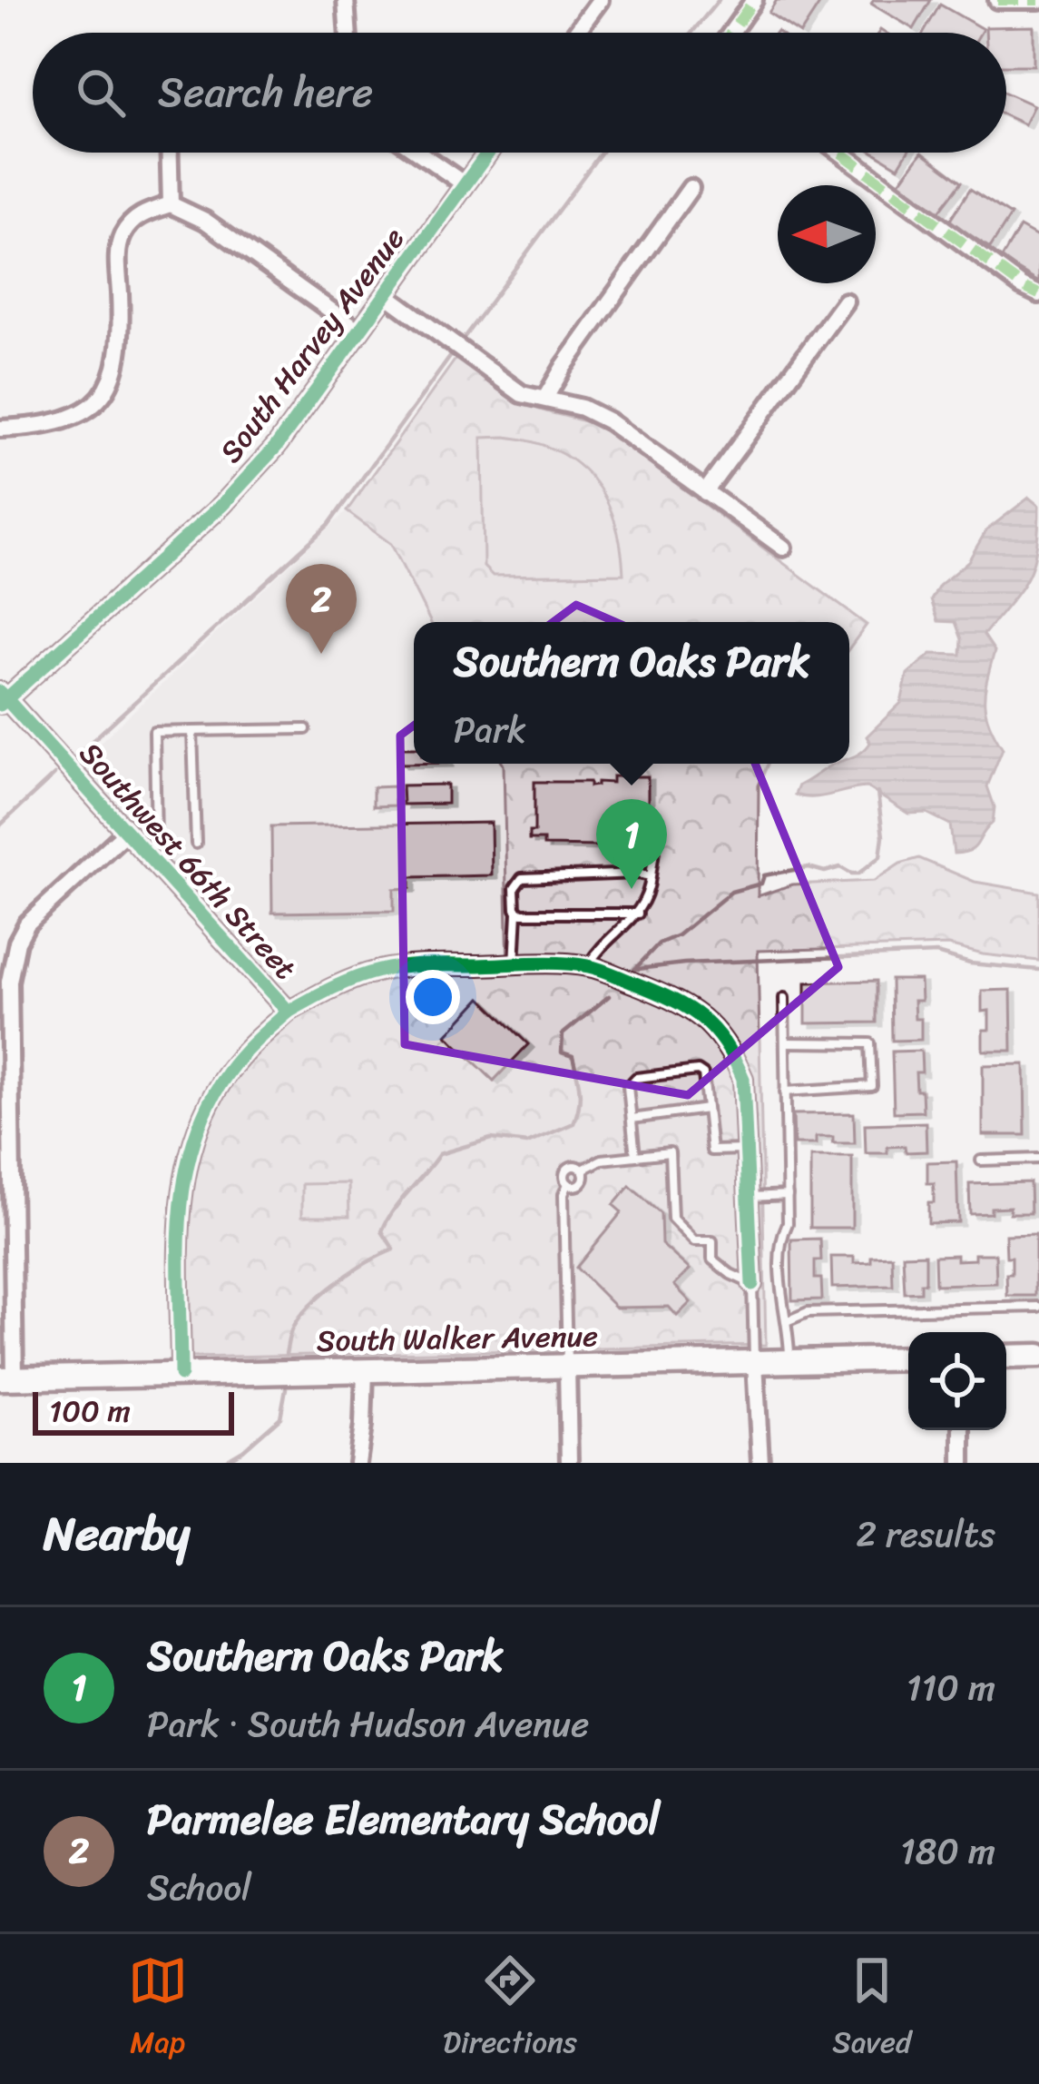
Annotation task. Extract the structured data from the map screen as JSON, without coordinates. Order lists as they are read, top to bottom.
{
  "streets": {
    "main road": ["South Walker Avenue"],
    "street": ["South Harvey Avenue", "Southwest 66th Street"]
  },
  "crossings": [
    ["South Harvey Avenue", "Southwest 66th Street"],
    ["Southwest 66th Street", "South Walker Avenue"]
  ],
  "scale_bar": "100 m",
  "north": "left",
  "page": {
    "search": "Search here",
    "pins": ["2", "1"],
    "popup": ["Southern Oaks Park", "Park"],
    "scale": "100 m",
    "heading": ["Nearby", "2 results"],
    "list": [
      {
        "mark": "1",
        "name": "Southern Oaks Park",
        "note": "Park · South Hudson Avenue",
        "value": "110 m"
      },
      {
        "mark": "2",
        "name": "Parmelee Elementary School",
        "note": "School",
        "value": "180 m"
      }
    ],
    "nav": ["Map", "Directions", "Saved"]
  }
}
